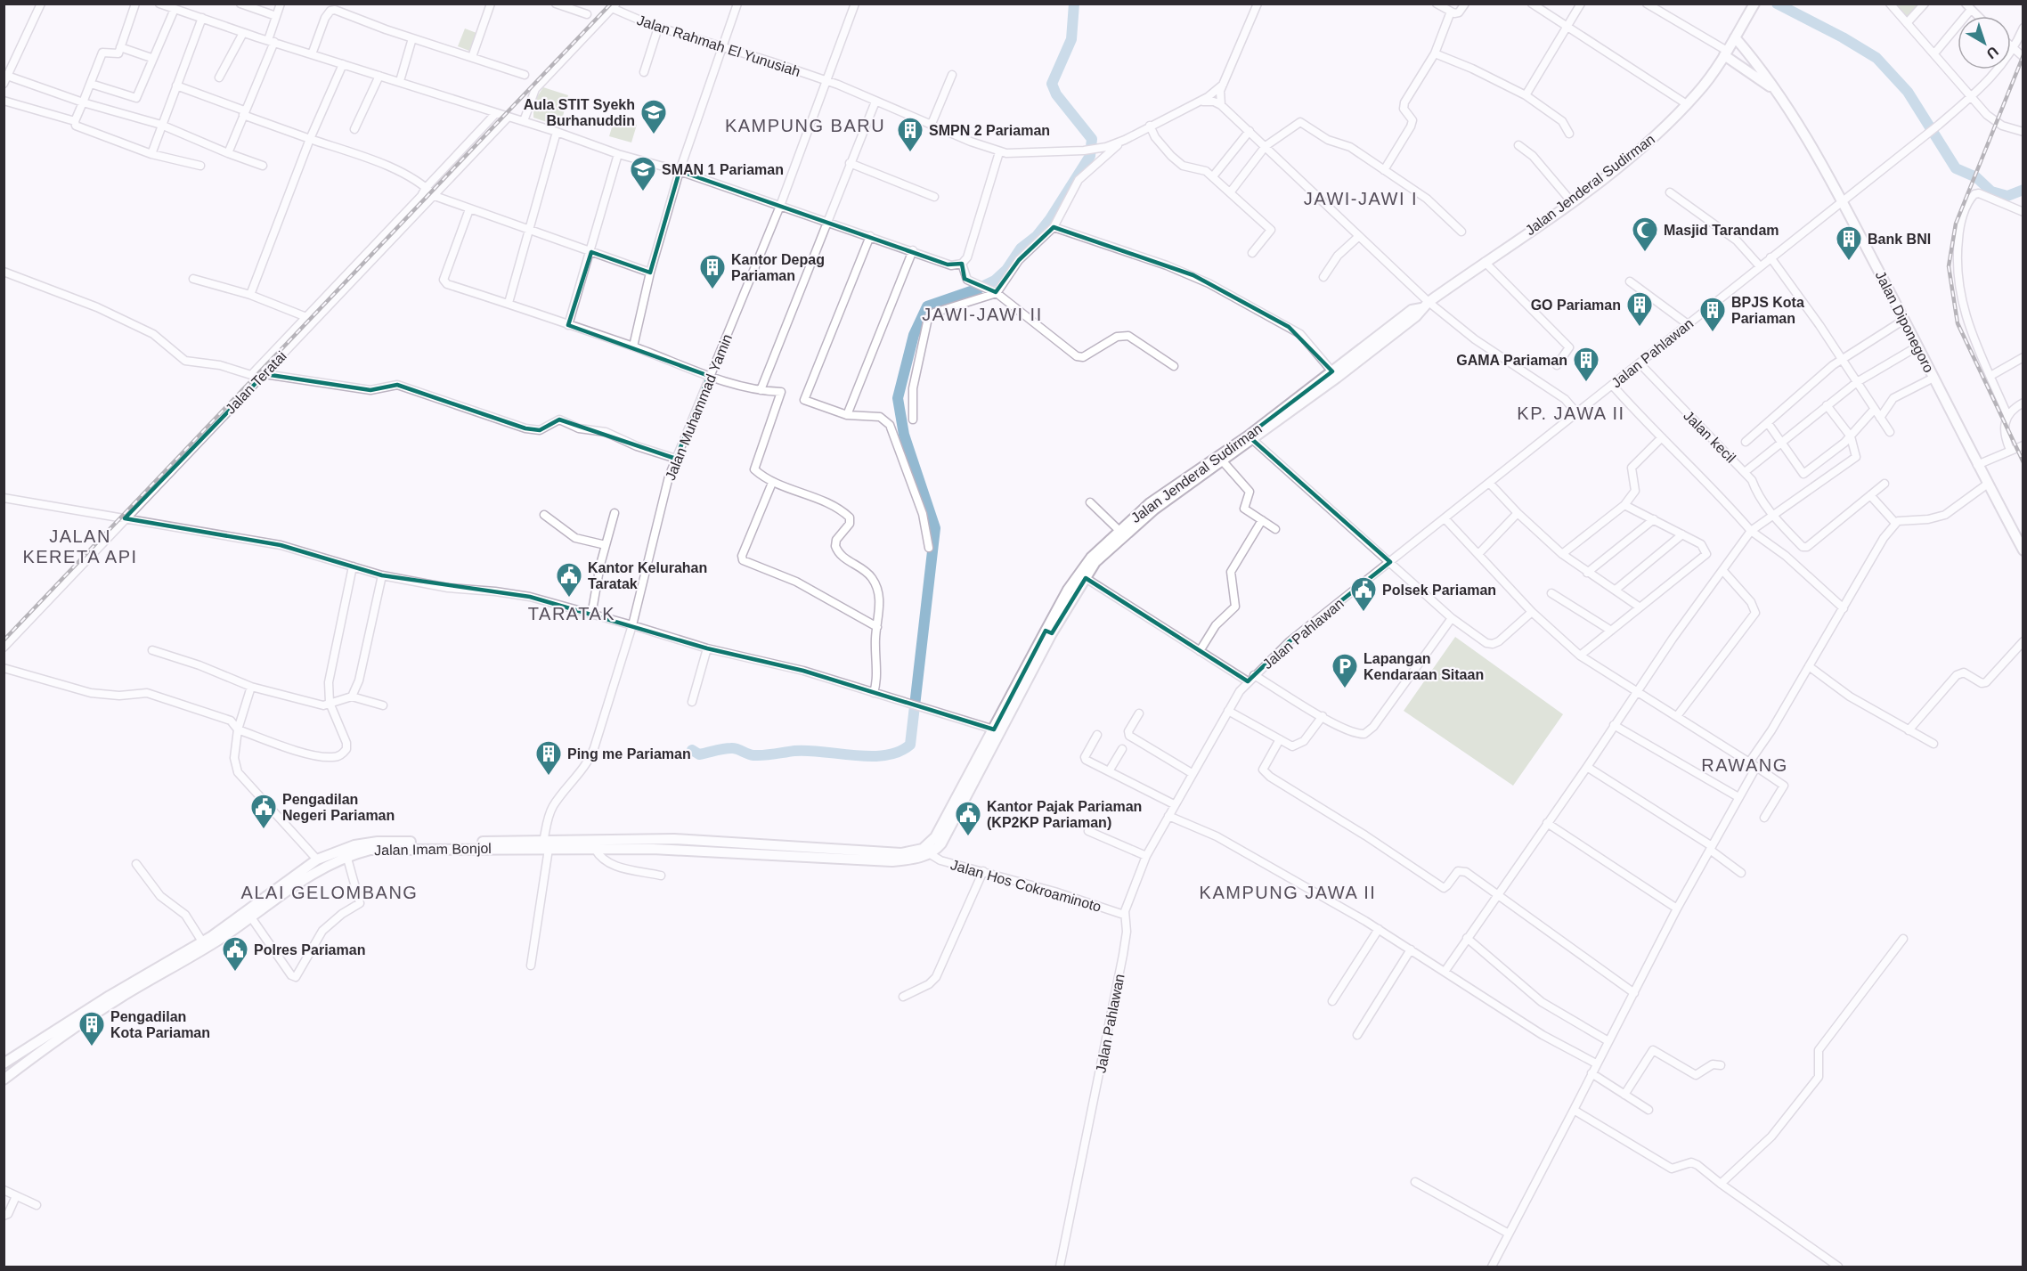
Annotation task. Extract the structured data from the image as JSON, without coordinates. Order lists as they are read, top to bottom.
{
  "streets": {
    "main road": ["Jalan Jenderal Sudirman", "Jalan Diponegoro", "Jalan Imam Bonjol"],
    "street": [
      "Jalan Rahmah El Yunusiah",
      "Jalan Pahlawan",
      "Jalan Teratai",
      "Jalan Muhammad Yamin",
      "Jalan kecil",
      "Jalan Hos Cokroaminoto"
    ]
  },
  "crossings": [
    ["Jalan Rahmah El Yunusiah", "Jalan Muhammad Yamin"],
    ["Jalan Jenderal Sudirman", "Jalan Diponegoro"],
    ["Jalan Jenderal Sudirman", "Jalan Imam Bonjol"],
    ["Jalan Jenderal Sudirman", "Jalan Hos Cokroaminoto"],
    ["Jalan Diponegoro", "Jalan Pahlawan"],
    ["Jalan Pahlawan", "Jalan kecil"],
    ["Jalan Pahlawan", "Jalan Hos Cokroaminoto"],
    ["Jalan Muhammad Yamin", "Jalan Imam Bonjol"],
    ["Jalan Imam Bonjol", "Jalan Hos Cokroaminoto"]
  ],
  "districts": [
    "KAMPUNG BARU",
    "JAWI-JAWI I",
    "JAWI-JAWI II",
    "KP. JAWA II",
    "JALAN KERETA API",
    "TARATAK",
    "RAWANG",
    "ALAI GELOMBANG",
    "KAMPUNG JAWA II"
  ],
  "places": {
    "school or university": ["Aula STIT Syekh Burhanuddin", "SMAN 1 Pariaman"],
    "building": [
      "SMPN 2 Pariaman",
      "Bank BNI",
      "Kantor Depag Pariaman",
      "GO Pariaman",
      "BPJS Kota Pariaman",
      "GAMA Pariaman",
      "Ping me Pariaman",
      "Pengadilan Kota Pariaman"
    ],
    "mosque": ["Masjid Tarandam"],
    "public building": [
      "Kantor Kelurahan Taratak",
      "Polsek Pariaman",
      "Pengadilan Negeri Pariaman",
      "Kantor Pajak Pariaman (KP2KP Pariaman)",
      "Polres Pariaman"
    ],
    "parking": ["Lapangan Kendaraan Sitaan"]
  },
  "north": "bottom right"
}
